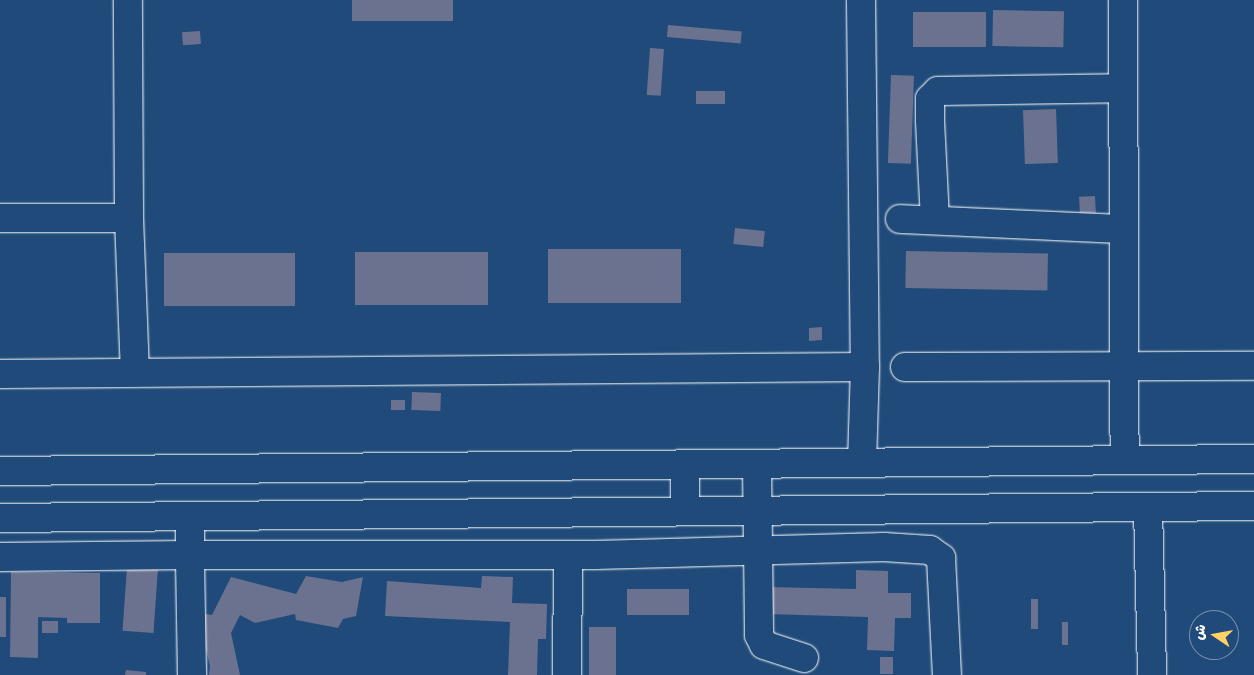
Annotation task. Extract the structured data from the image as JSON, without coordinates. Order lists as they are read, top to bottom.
{
  "north": "left"
}
